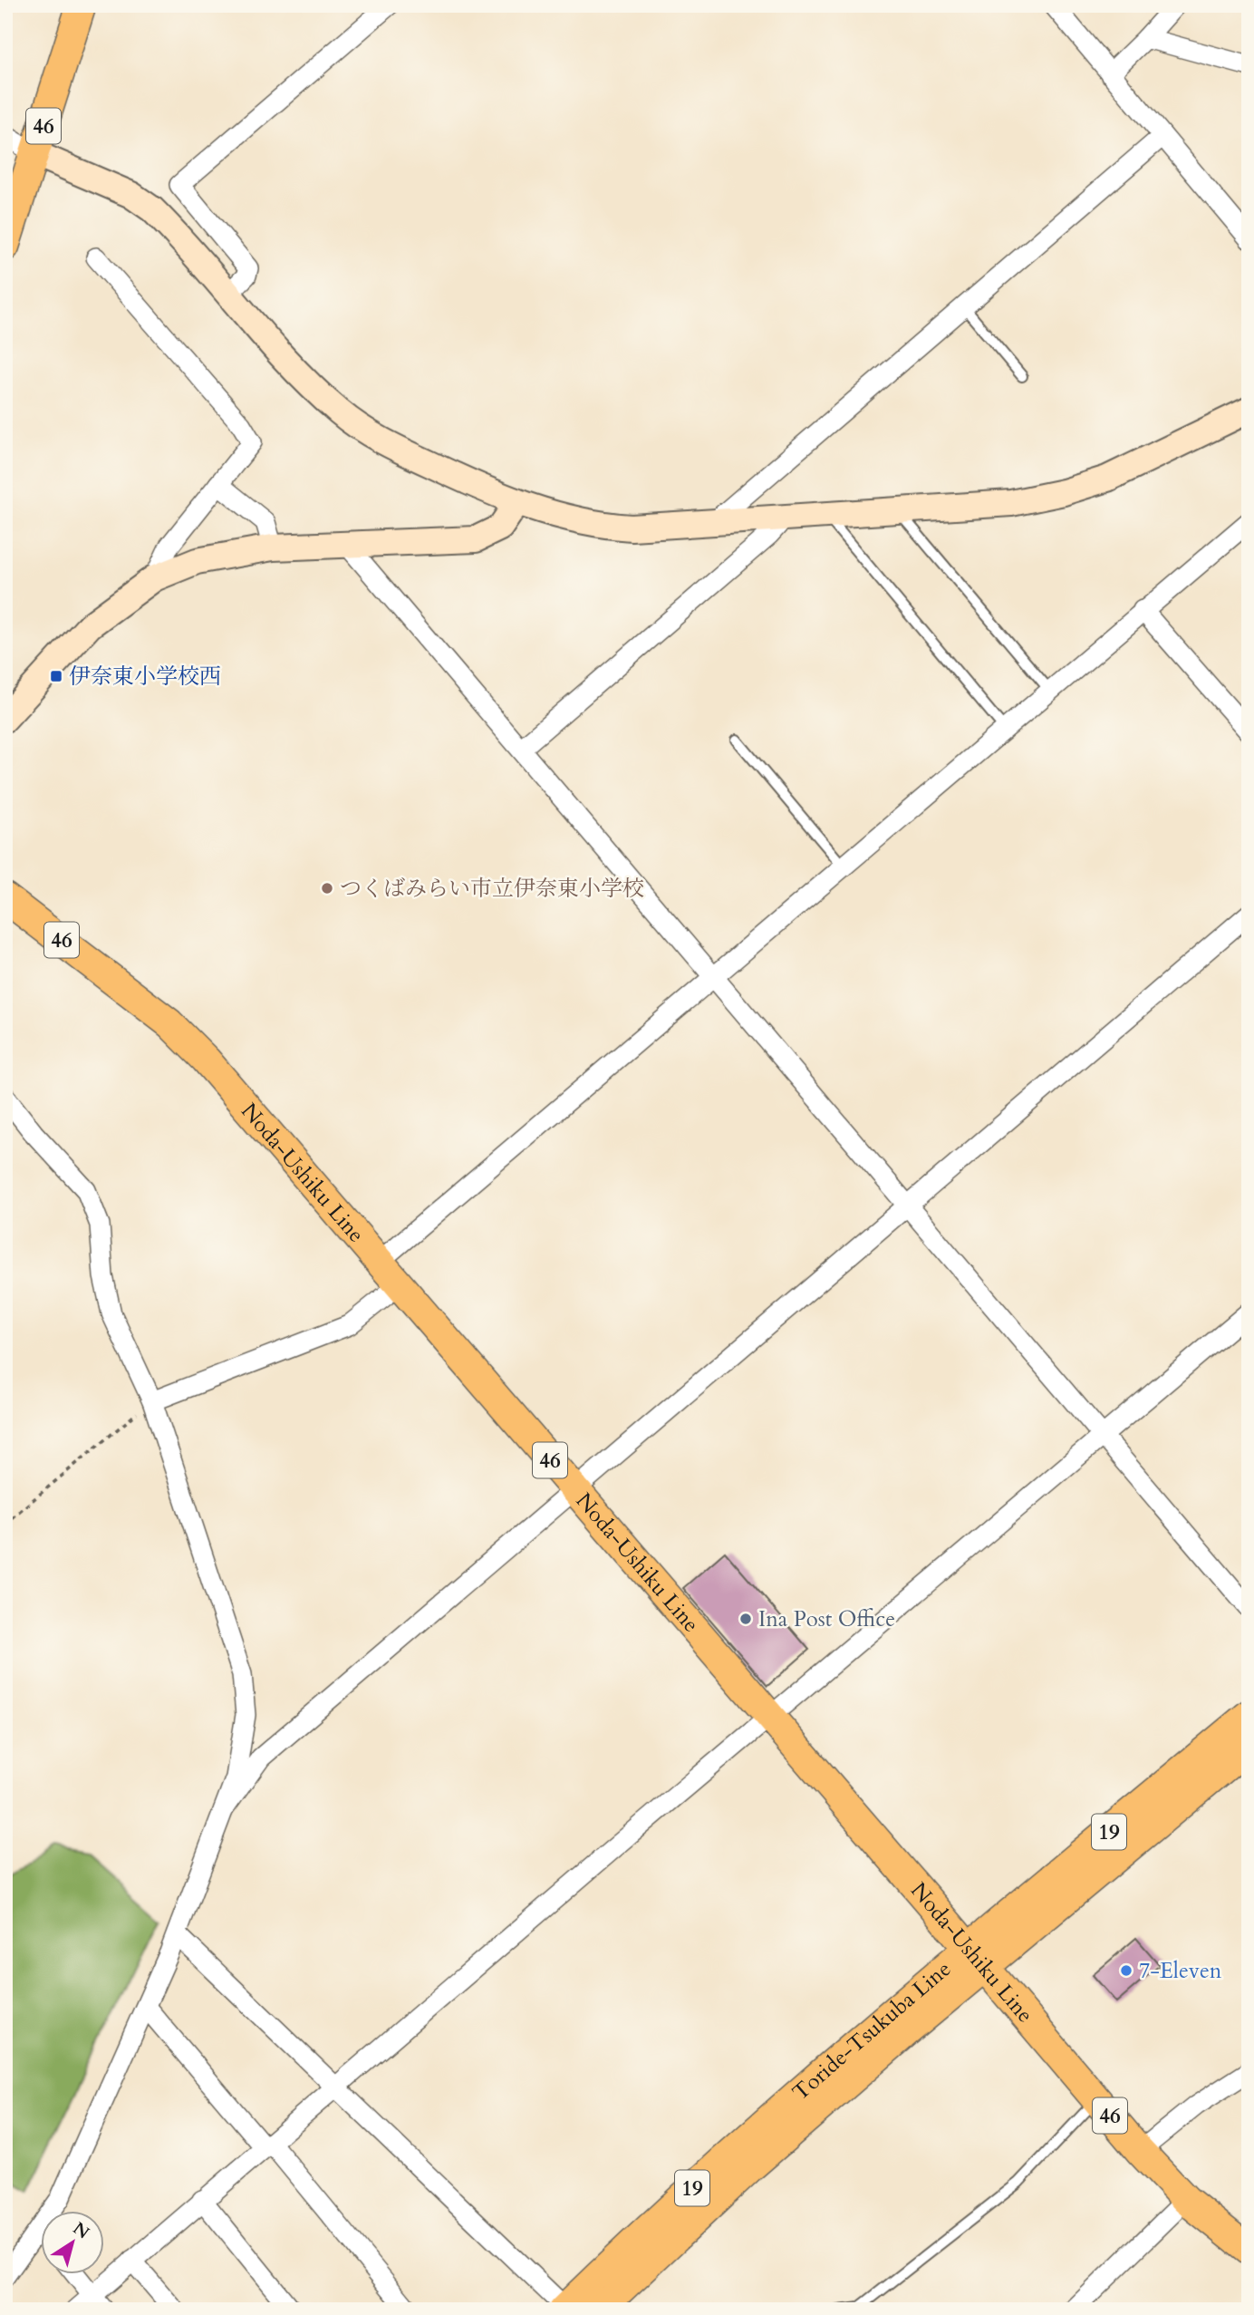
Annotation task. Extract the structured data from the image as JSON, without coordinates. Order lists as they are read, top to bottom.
{
  "streets": {
    "main road": [
      "46",
      "Noda-Ushiku Line",
      "19",
      "Toride-Tsukuba Line"
    ]
  },
  "crossings": [
    ["Noda-Ushiku Line", "Toride-Tsukuba Line"]
  ],
  "places": {
    "transit": ["伊奈東小学校西"],
    "other": ["つくばみらい市立伊奈東小学校", "Ina Post Office", "7-Eleven"]
  },
  "north": "top right"
}
